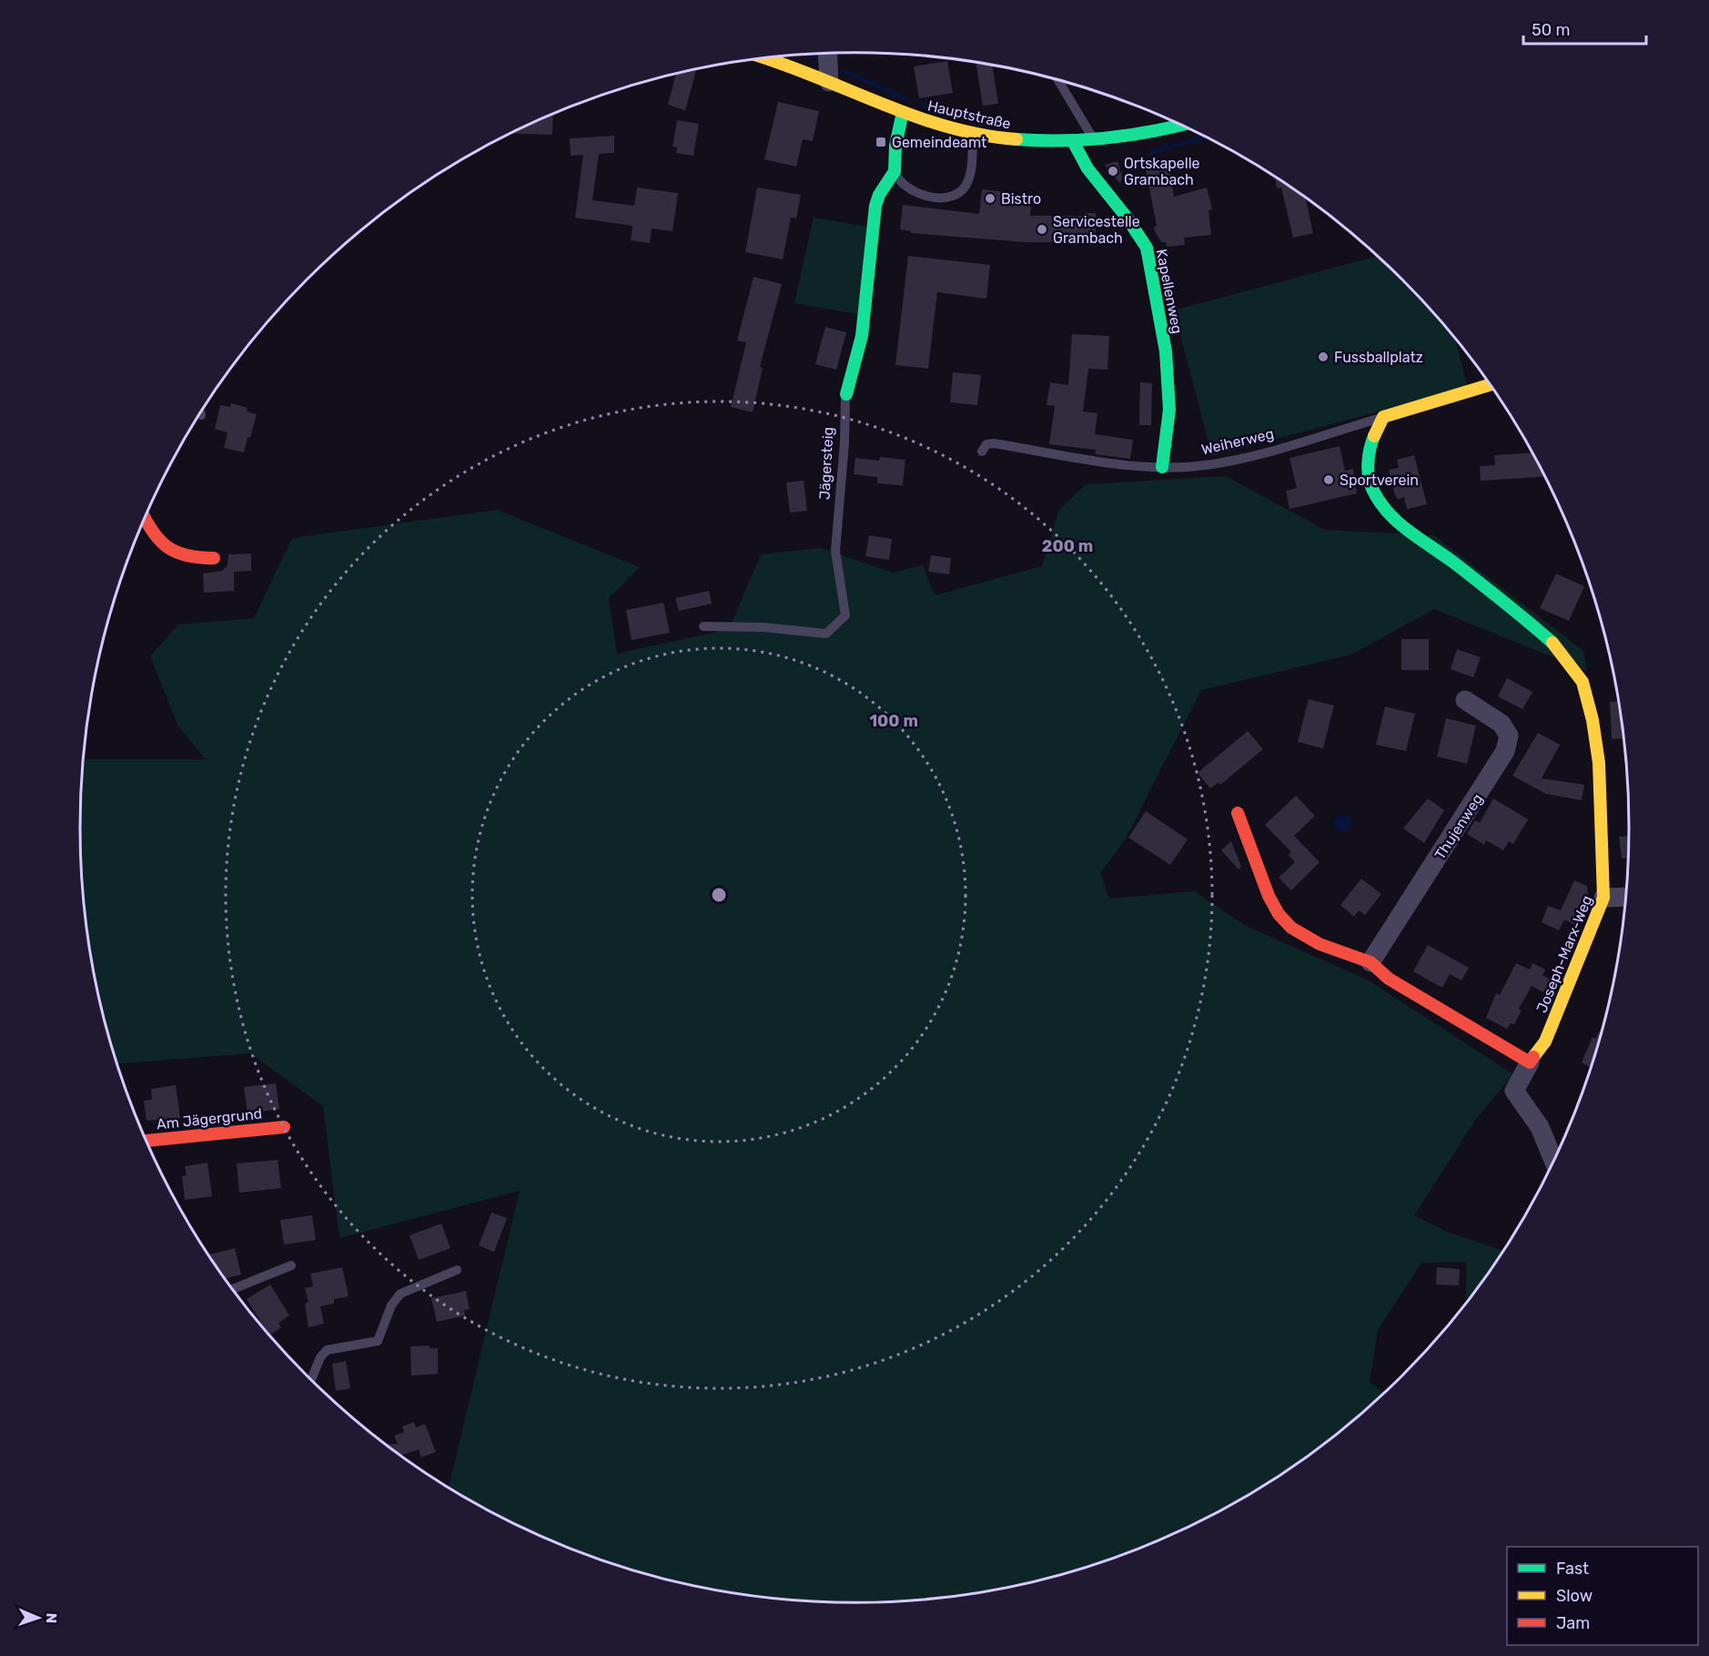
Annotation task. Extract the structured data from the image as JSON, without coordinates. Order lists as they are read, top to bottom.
{
  "streets": {
    "street": [
      "Hauptstraße",
      "Kapellenweg",
      "Weiherweg",
      "Jägersteig",
      "Thujenweg",
      "Joseph-Marx-Weg",
      "Am Jägergrund"
    ]
  },
  "crossings": [
    ["Hauptstraße", "Kapellenweg"],
    ["Hauptstraße", "Jägersteig"],
    ["Kapellenweg", "Weiherweg"],
    ["Weiherweg", "Joseph-Marx-Weg"]
  ],
  "places": {
    "transit": ["Gemeindeamt"],
    "other": [
      "Ortskapelle Grambach",
      "Bistro",
      "Servicestelle Grambach",
      "Fussballplatz",
      "Sportverein"
    ]
  },
  "legend": ["Fast", "Slow", "Jam"],
  "scale_bar": "50 m",
  "north": "right",
  "rings": ["200 m", "100 m"]
}
